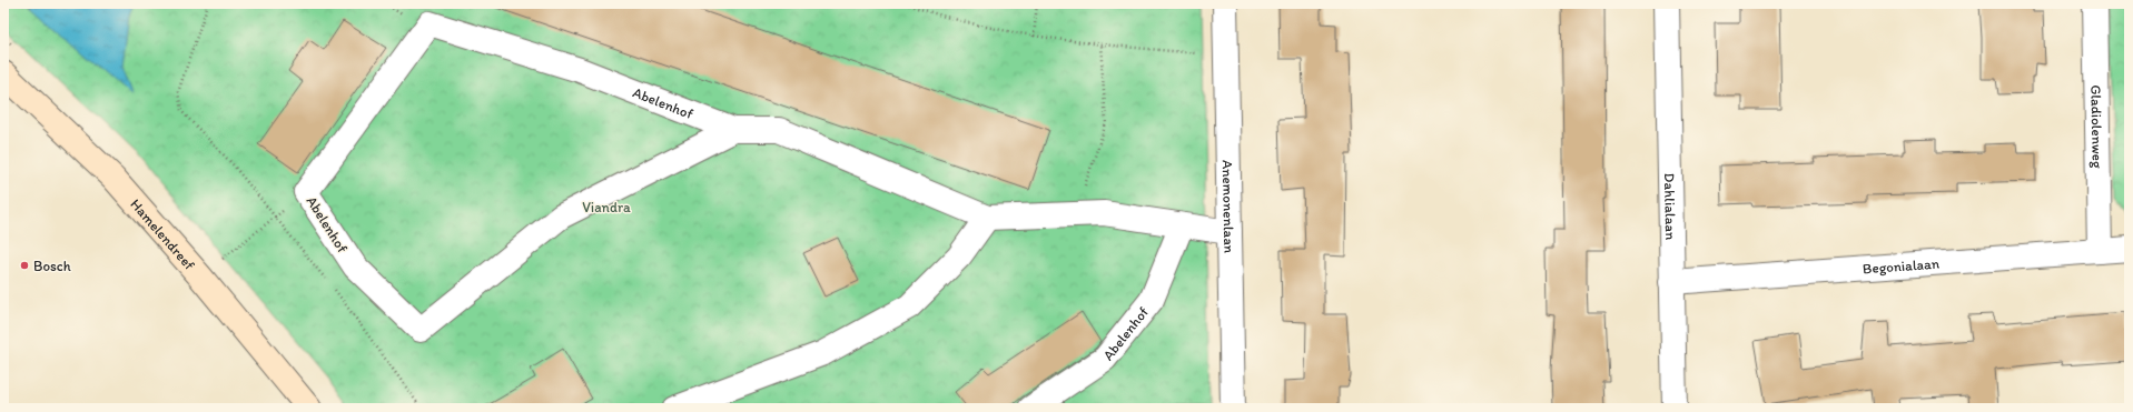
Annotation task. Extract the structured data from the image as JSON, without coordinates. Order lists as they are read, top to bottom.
{
  "streets": {
    "street": [
      "Abelenhof",
      "Gladiolenweg",
      "Anemonenlaan",
      "Dahlialaan",
      "Hamelendreef",
      "Begonialaan"
    ]
  },
  "crossings": [
    ["Abelenhof", "Anemonenlaan"],
    ["Gladiolenweg", "Begonialaan"],
    ["Dahlialaan", "Begonialaan"]
  ],
  "parks": ["Viandra"],
  "places": ["Bosch"]
}
